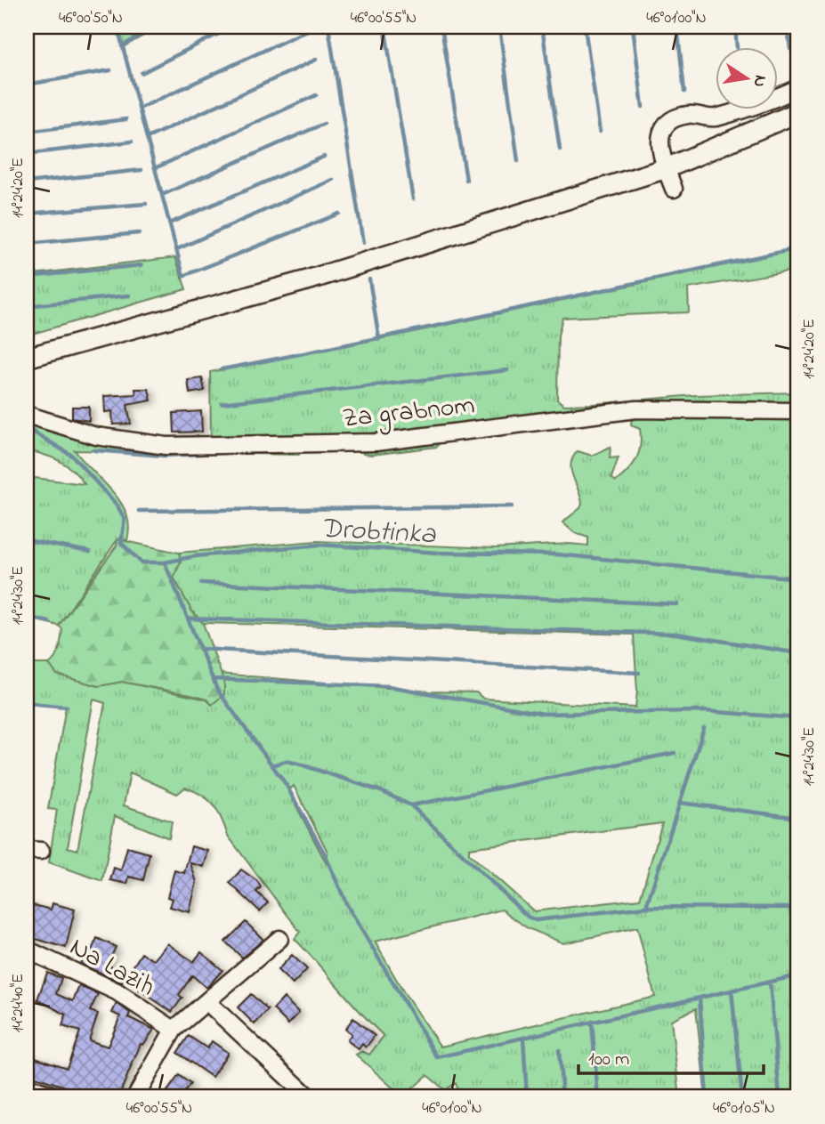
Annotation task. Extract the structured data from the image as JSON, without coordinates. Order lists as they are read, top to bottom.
{
  "streets": {
    "street": ["Za grabnom", "Na Lazih"]
  },
  "water": ["Drobtinka"],
  "scale_bar": "100 m",
  "north": "right",
  "coordinates": [
    "46°00'50\"N",
    "46°00'55\"N",
    "46°01'00\"N",
    "14°24'20\"E",
    "14°24'30\"E",
    "14°24'40\"E",
    "46°01'05\"N"
  ]
}
